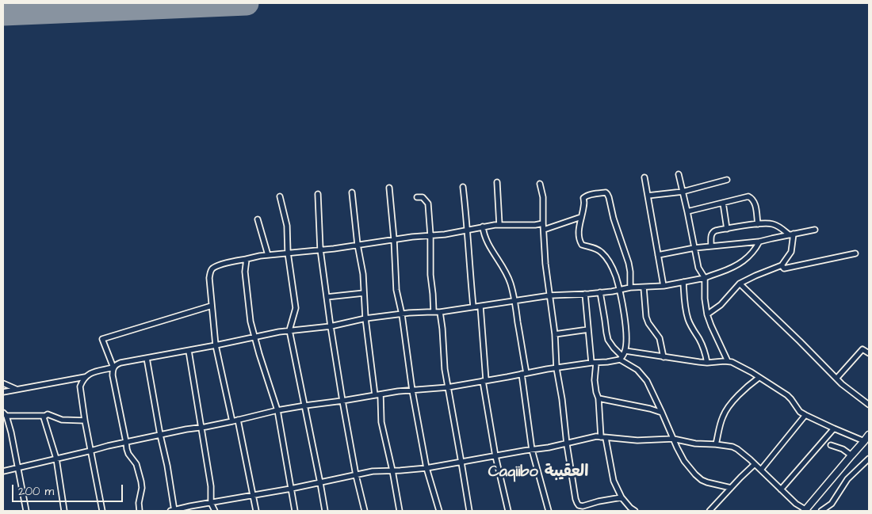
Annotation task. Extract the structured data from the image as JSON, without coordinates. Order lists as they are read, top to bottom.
{
  "districts": ["Caqiibo العقيبة"],
  "scale_bar": "200 m"
}
